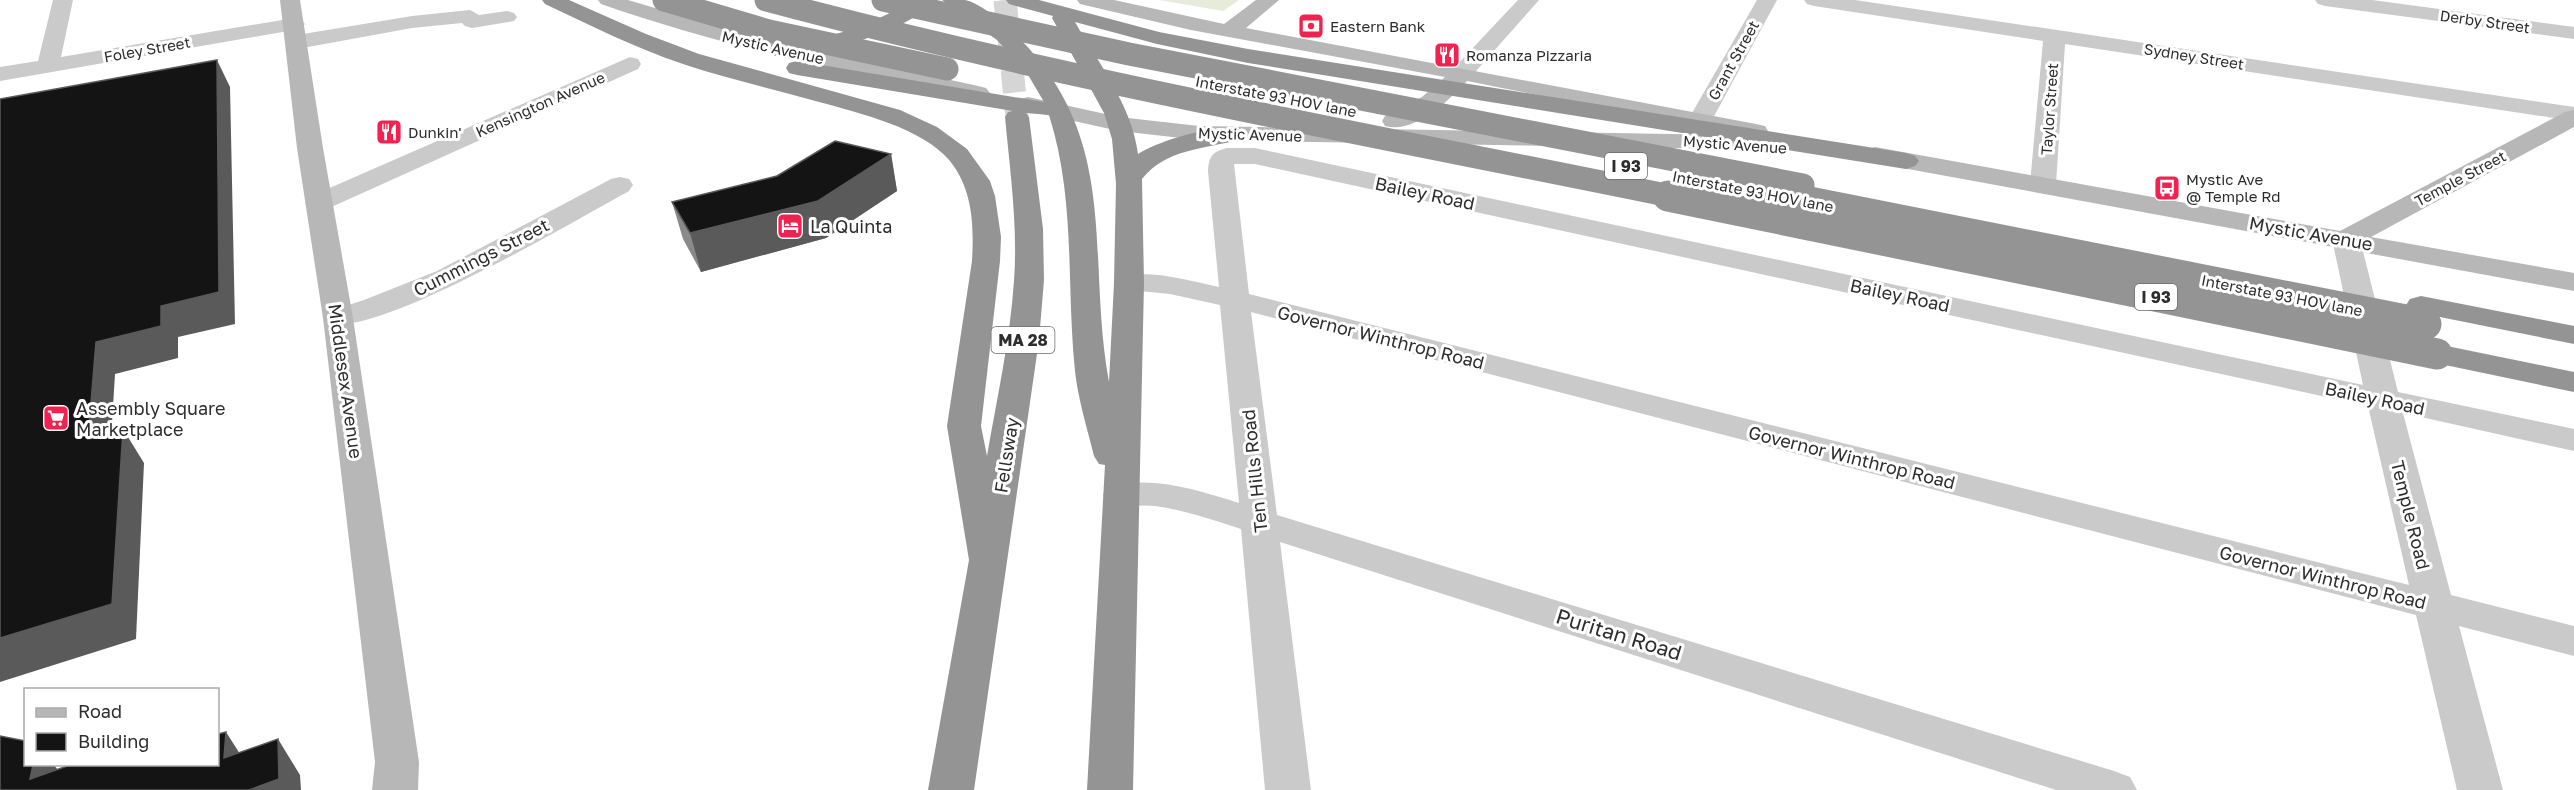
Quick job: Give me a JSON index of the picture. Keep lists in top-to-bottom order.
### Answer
{
  "streets": {
    "highway": [
      "Interstate 93 HOV lane",
      "I 93",
      "MA 28",
      "Fellsway"
    ],
    "main road": ["Mystic Avenue", "Temple Street", "Middlesex Avenue"],
    "street": [
      "Derby Street",
      "Foley Street",
      "Sydney Street",
      "Grant Street",
      "Kensington Avenue",
      "Taylor Street",
      "Bailey Road",
      "Cummings Street",
      "Governor Winthrop Road",
      "Ten Hills Road",
      "Temple Road",
      "Puritan Road"
    ]
  },
  "crossings": [
    ["Mystic Avenue", "Grant Street"],
    ["Mystic Avenue", "Taylor Street"],
    ["Mystic Avenue", "Temple Street"],
    ["Mystic Avenue", "Bailey Road"],
    ["Mystic Avenue", "Ten Hills Road"],
    ["Mystic Avenue", "Temple Road"],
    ["Foley Street", "Middlesex Avenue"],
    ["Sydney Street", "Taylor Street"],
    ["Sydney Street", "Temple Street"],
    ["Interstate 93 HOV lane", "I 93"],
    ["Kensington Avenue", "Middlesex Avenue"],
    ["Temple Street", "Temple Road"],
    ["Bailey Road", "Ten Hills Road"],
    ["Bailey Road", "Temple Road"],
    ["Cummings Street", "Middlesex Avenue"],
    ["Governor Winthrop Road", "Ten Hills Road"],
    ["Governor Winthrop Road", "Temple Road"],
    ["Ten Hills Road", "Puritan Road"]
  ],
  "places": {
    "bank": ["Eastern Bank"],
    "restaurant": ["Romanza Pizzaria", "Dunkin'"],
    "bus stop": ["Mystic Ave @ Temple Rd"],
    "hotel": ["La Quinta"],
    "supermarket": ["Assembly Square Marketplace"]
  },
  "legend": ["Road", "Building"]
}
